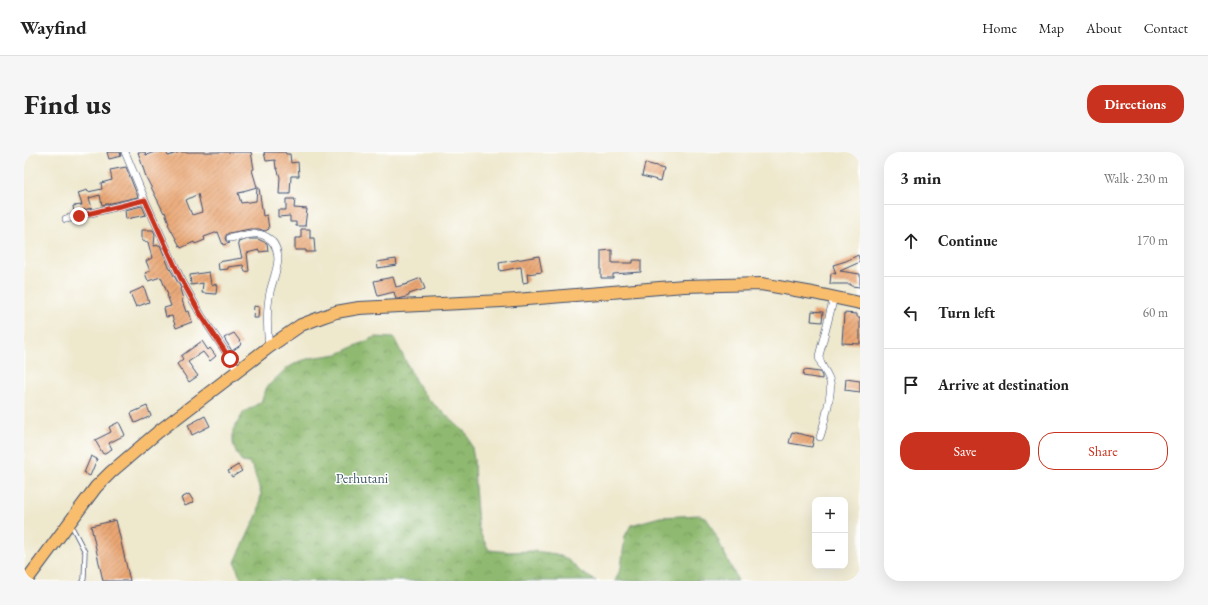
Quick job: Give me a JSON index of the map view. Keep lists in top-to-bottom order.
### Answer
{
  "parks": ["Perhutani"],
  "page": {
    "header": "Wayfind",
    "nav": [
      "Home",
      "Map",
      "About",
      "Contact"
    ],
    "buttons": [
      "Directions",
      ["Save", "Share"]
    ],
    "title": "Find us",
    "heading": ["3 min", "Walk · 230 m"],
    "list": [
      ["Continue", "170 m"],
      ["Turn left", "60 m"],
      "Arrive at destination"
    ],
    "map_buttons": ["+", "−"]
  }
}
